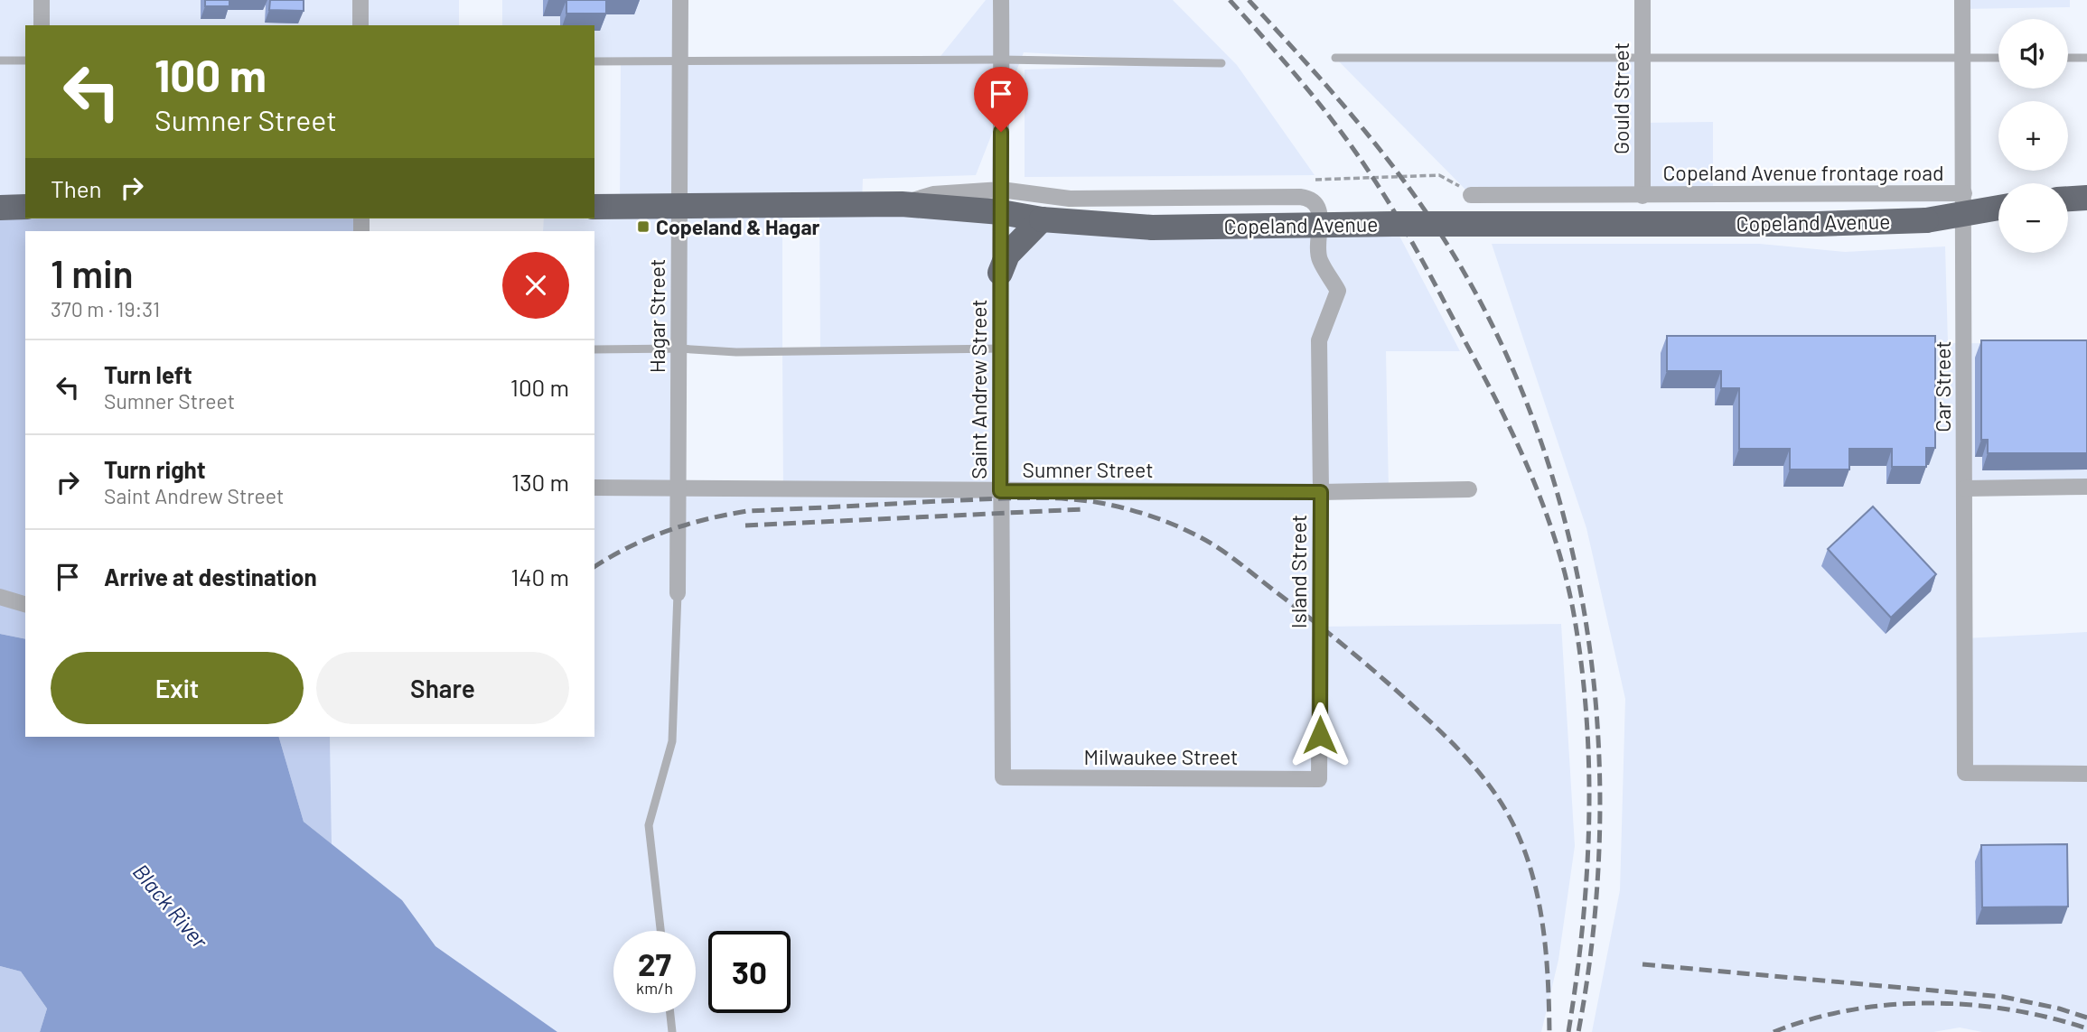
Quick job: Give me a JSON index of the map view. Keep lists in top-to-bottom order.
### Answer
{
  "streets": {
    "highway": ["Copeland Avenue"],
    "street": [
      "Gould Street",
      "Copeland Avenue frontage road",
      "Hagar Street",
      "Car Street",
      "Saint Andrew Street",
      "Sumner Street",
      "Island Street",
      "Milwaukee Street"
    ]
  },
  "crossings": [
    ["Gould Street", "Copeland Avenue frontage road"],
    ["Copeland Avenue frontage road", "Copeland Avenue"],
    ["Copeland Avenue frontage road", "Car Street"],
    ["Copeland Avenue", "Hagar Street"],
    ["Copeland Avenue", "Car Street"],
    ["Copeland Avenue", "Saint Andrew Street"],
    ["Copeland Avenue", "Island Street"],
    ["Hagar Street", "Sumner Street"],
    ["Saint Andrew Street", "Sumner Street"],
    ["Saint Andrew Street", "Island Street"],
    ["Saint Andrew Street", "Milwaukee Street"],
    ["Sumner Street", "Island Street"],
    ["Island Street", "Milwaukee Street"]
  ],
  "water": ["Black River"],
  "places": {
    "transit": ["Copeland & Hagar"]
  },
  "page": {
    "map_buttons": ["+", "−"],
    "turn": ["100 m", "Sumner Street"],
    "then": "Then",
    "heading": ["1 min", "370 m · 19:31"],
    "list": [
      {
        "name": "Turn left",
        "note": "Sumner Street",
        "value": "100 m"
      },
      {
        "name": "Turn right",
        "note": "Saint Andrew Street",
        "value": "130 m"
      },
      {
        "name": "Arrive at destination",
        "value": "140 m"
      }
    ],
    "buttons": ["Exit", "Share"],
    "speed": "27 km/h",
    "limit": "30"
  }
}
